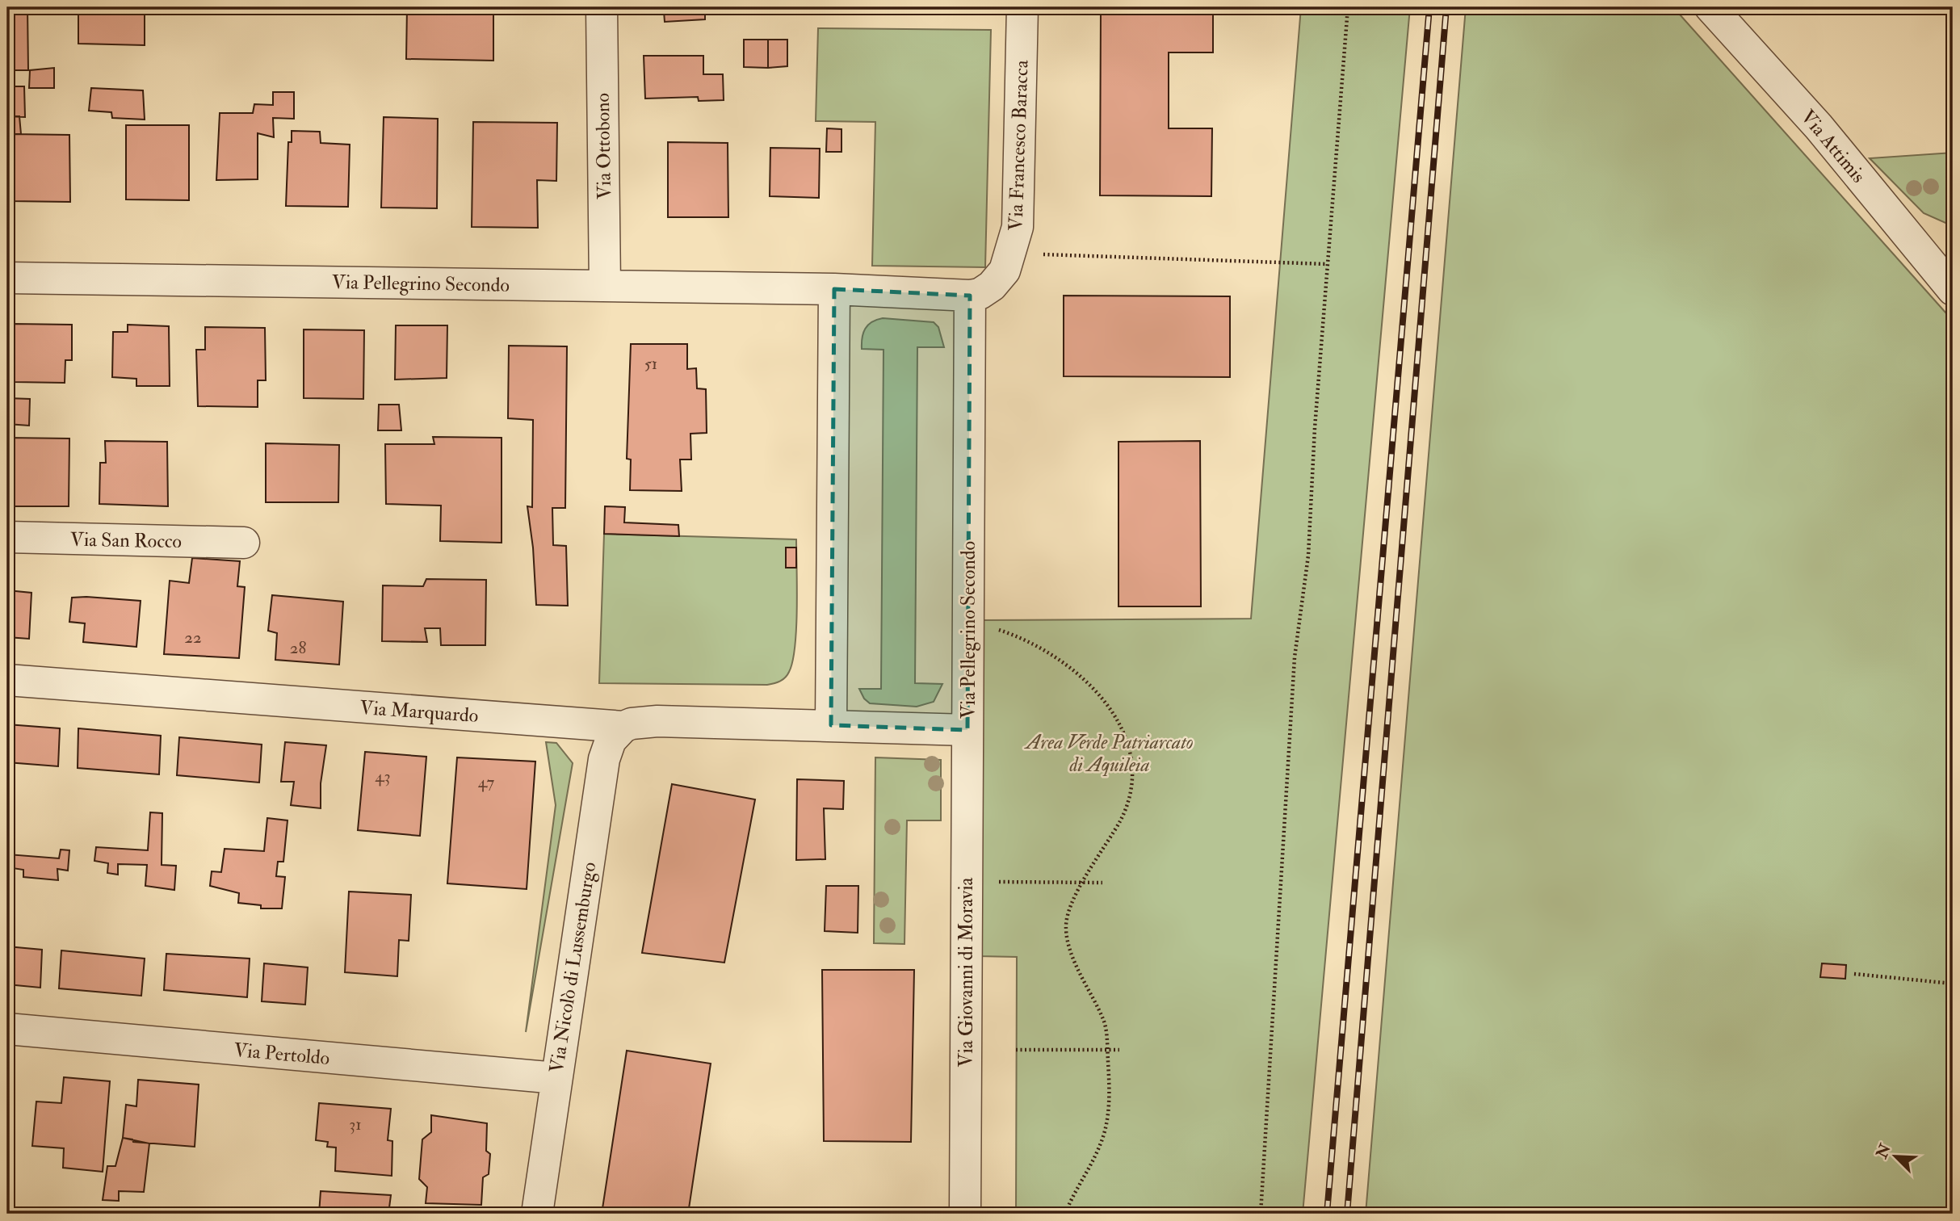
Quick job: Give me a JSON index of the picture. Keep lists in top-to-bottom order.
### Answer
{
  "streets": {
    "street": [
      "Via Francesco Baracca",
      "Via Ottobono",
      "Via Attimis",
      "Via Pellegrino Secondo",
      "Via San Rocco",
      "Via Marquardo",
      "Via Nicolò di Lussemburgo",
      "Via Giovanni di Moravia",
      "Via Pertoldo"
    ]
  },
  "crossings": [
    ["Via Francesco Baracca", "Via Pellegrino Secondo"],
    ["Via Ottobono", "Via Pellegrino Secondo"],
    ["Via Pellegrino Secondo", "Via Marquardo"],
    ["Via Pellegrino Secondo", "Via Giovanni di Moravia"],
    ["Via Marquardo", "Via Nicolò di Lussemburgo"],
    ["Via Nicolò di Lussemburgo", "Via Pertoldo"]
  ],
  "parks": ["Area Verde Patriarcato di Aquileia"],
  "house_numbers": [
    "51",
    "22",
    "28",
    "43",
    "47",
    "31"
  ],
  "north": "top left"
}
